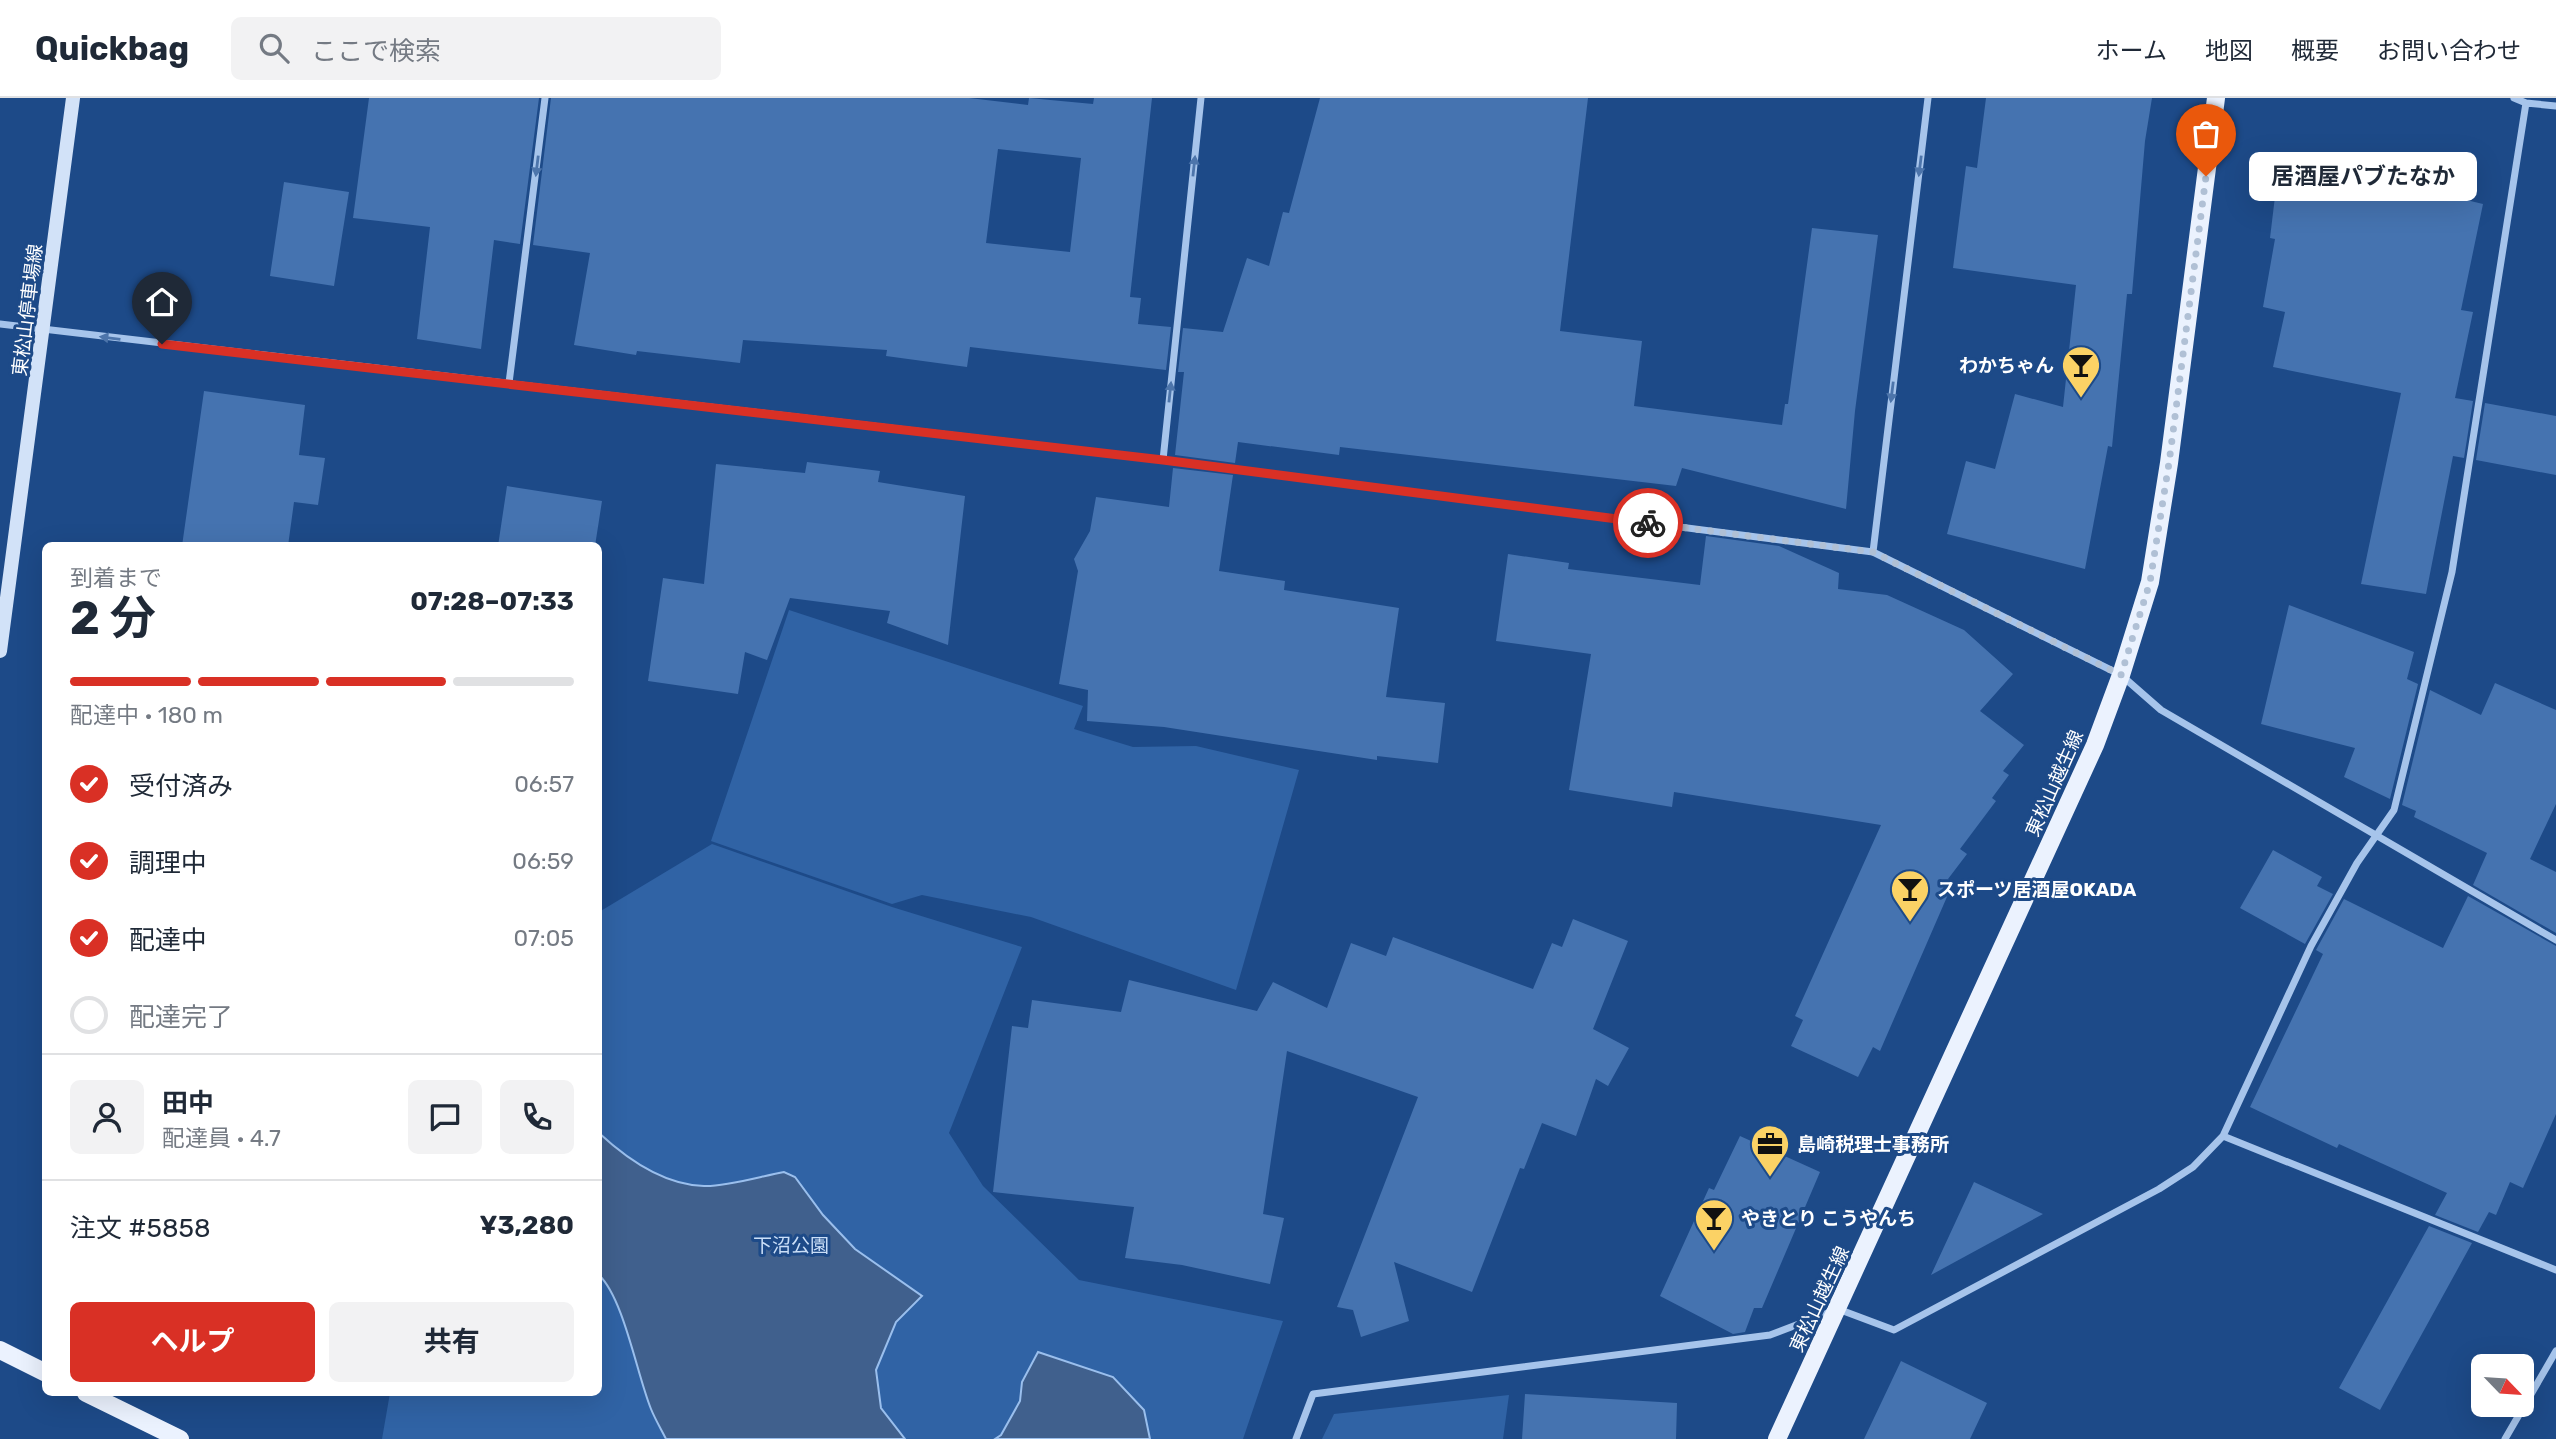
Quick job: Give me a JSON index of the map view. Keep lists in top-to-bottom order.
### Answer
{
  "streets": {
    "main road": ["東松山停車場線", "東松山越生線"]
  },
  "parks": ["下沼公園"],
  "places": {
    "other": ["居酒屋パブたなか"],
    "bar": ["わかちゃん", "スポーツ居酒屋OKADA", "やきとり こうやんち"],
    "office": ["島崎税理士事務所"]
  },
  "north": "bottom right",
  "page": {
    "header": "Quickbag",
    "search": "ここで検索",
    "nav": [
      "ホーム",
      "地図",
      "概要",
      "お問い合わせ"
    ],
    "bubble": "居酒屋パブたなか",
    "heading": ["2 分", "到着まで", "07:28–07:33"],
    "panel": [
      "田中",
      "配達員 · 4.7",
      "注文 #5858",
      "¥3,280"
    ],
    "bar": "配達中 · 180 m",
    "list": [
      ["受付済み", "06:57"],
      ["調理中", "06:59"],
      ["配達中", "07:05"],
      "配達完了"
    ],
    "buttons": ["ヘルプ", "共有"]
  }
}
